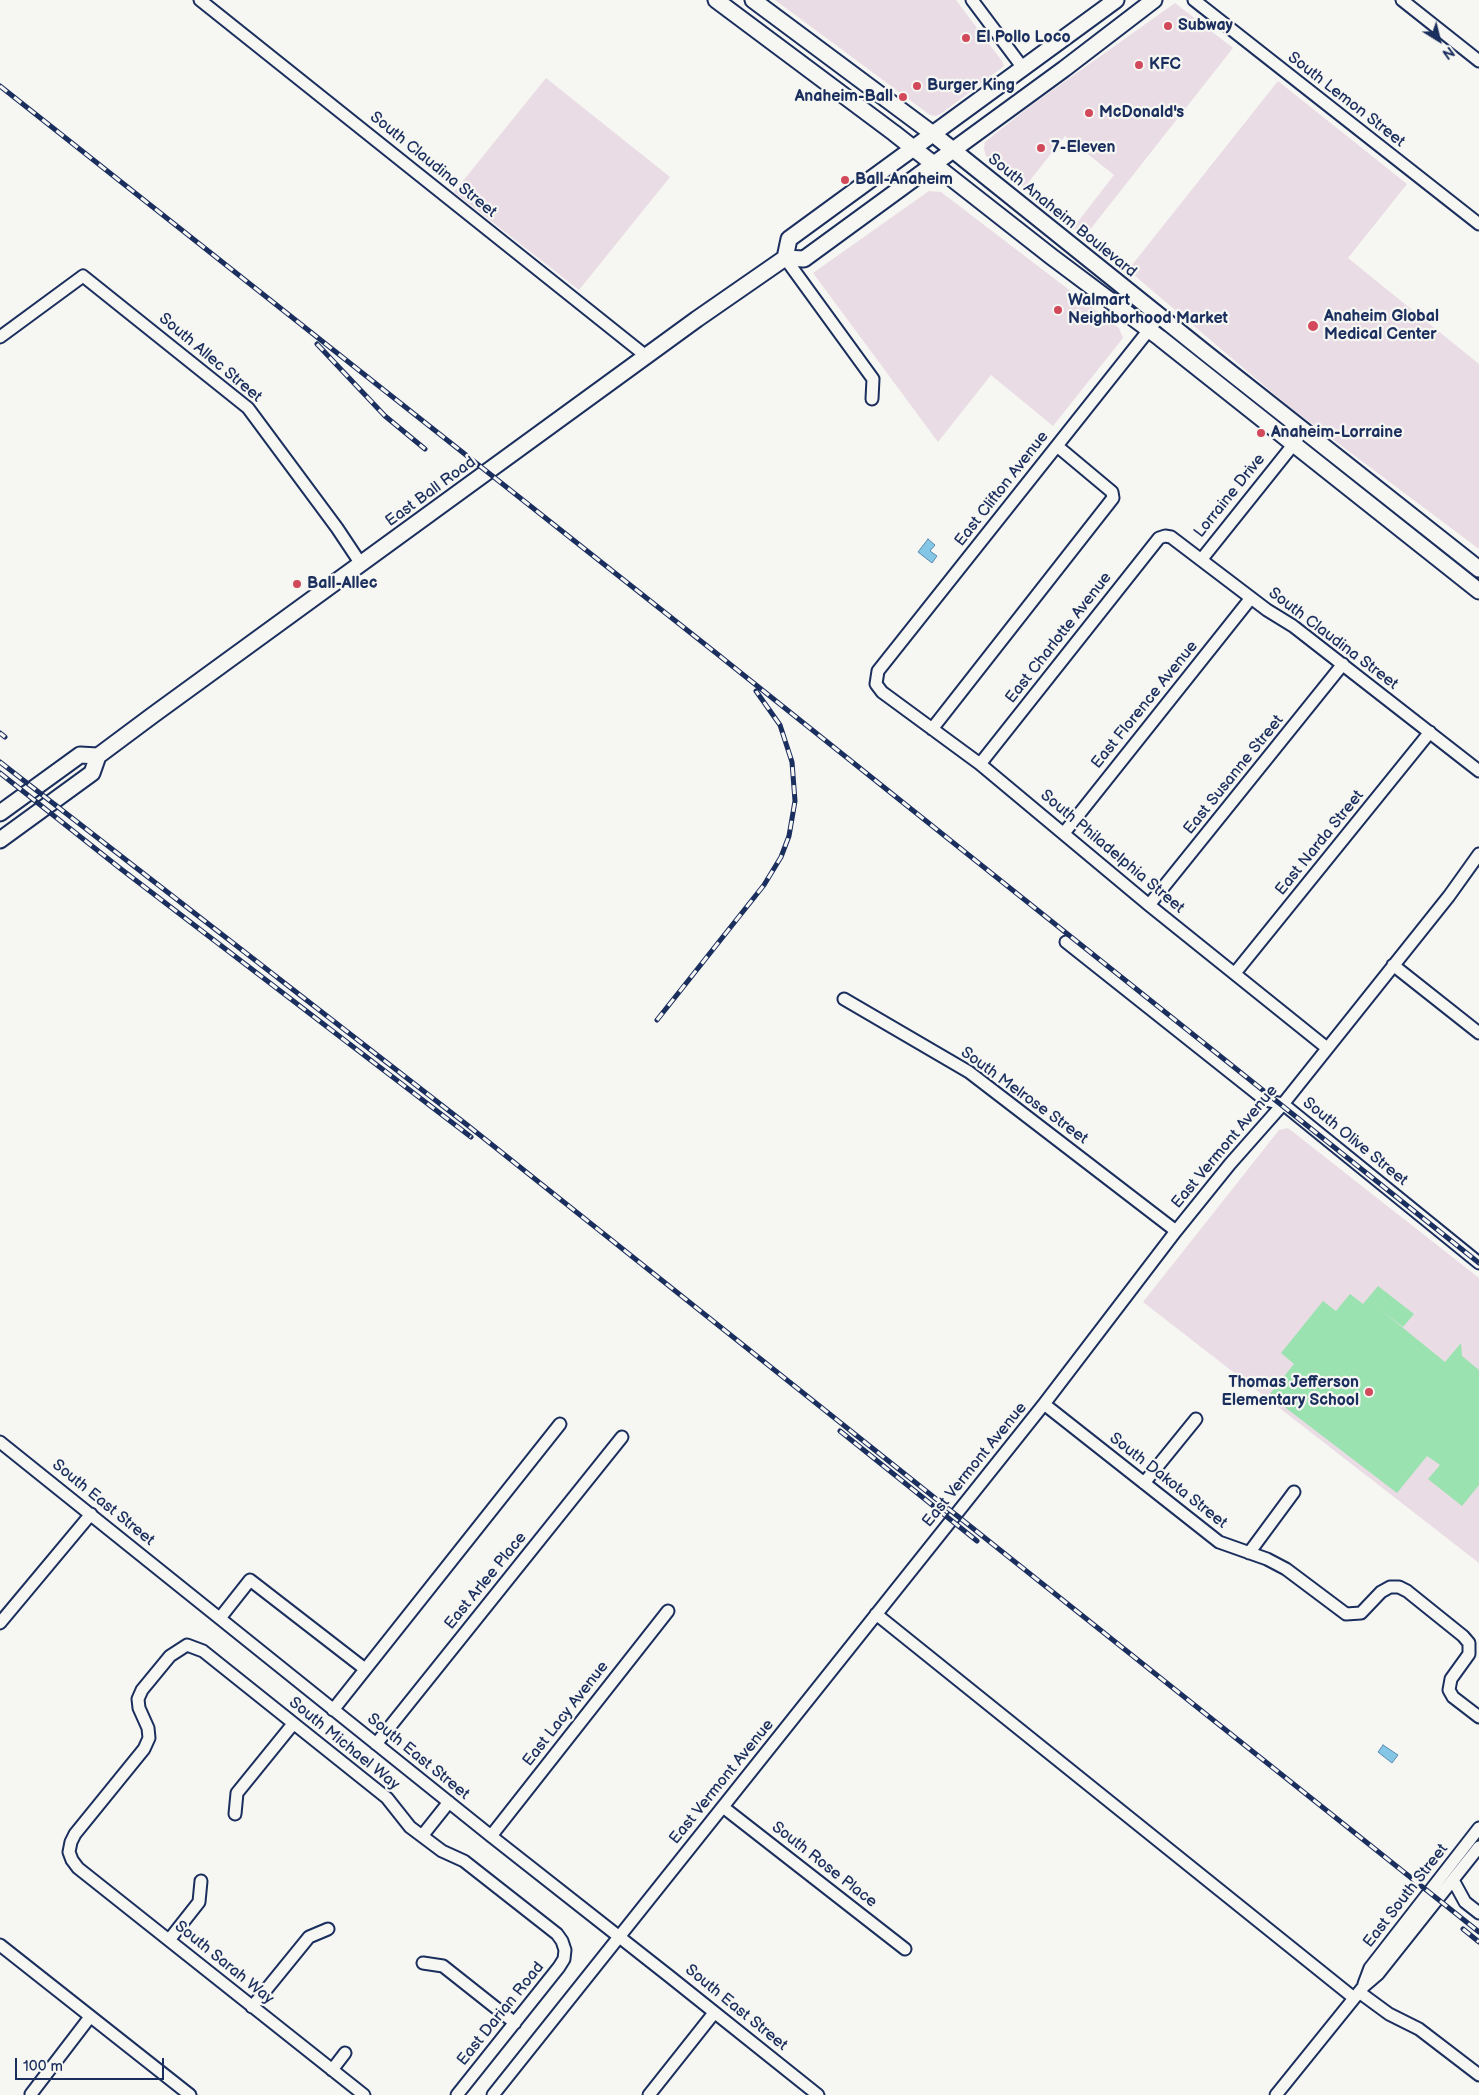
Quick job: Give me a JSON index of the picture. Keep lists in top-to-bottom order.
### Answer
{
  "streets": {
    "main road": ["South Anaheim Boulevard", "East Ball Road"],
    "street": [
      "South Lemon Street",
      "South Claudina Street",
      "South Allec Street",
      "East Clifton Avenue",
      "Lorraine Drive",
      "East Charlotte Avenue",
      "East Florence Avenue",
      "East Susanne Street",
      "East Narda Street",
      "South Philadelphia Street",
      "South Melrose Street",
      "South Olive Street",
      "East Vermont Avenue",
      "South Dakota Street",
      "South East Street",
      "East Arlee Place",
      "East Lacy Avenue",
      "South Michael Way",
      "South Rose Place",
      "East South Street",
      "South Sarah Way",
      "East Darian Road"
    ]
  },
  "crossings": [
    ["South Claudina Street", "East Ball Road"],
    ["South Claudina Street", "Lorraine Drive"],
    ["South Claudina Street", "East Charlotte Avenue"],
    ["South Claudina Street", "East Florence Avenue"],
    ["South Claudina Street", "East Susanne Street"],
    ["South Claudina Street", "East Narda Street"],
    ["South Anaheim Boulevard", "East Clifton Avenue"],
    ["South Anaheim Boulevard", "East Ball Road"],
    ["South Anaheim Boulevard", "Lorraine Drive"],
    ["South Allec Street", "East Ball Road"],
    ["East Clifton Avenue", "South Philadelphia Street"],
    ["East Charlotte Avenue", "South Philadelphia Street"],
    ["East Florence Avenue", "South Philadelphia Street"],
    ["East Susanne Street", "South Philadelphia Street"],
    ["East Narda Street", "South Philadelphia Street"],
    ["South Philadelphia Street", "East Vermont Avenue"],
    ["South Melrose Street", "East Vermont Avenue"],
    ["South Olive Street", "East Vermont Avenue"],
    ["East Vermont Avenue", "South Dakota Street"],
    ["East Vermont Avenue", "South East Street"],
    ["East Vermont Avenue", "South Rose Place"],
    ["South East Street", "East Arlee Place"],
    ["South East Street", "East Lacy Avenue"],
    ["South Michael Way", "South Sarah Way"],
    ["South Michael Way", "East Darian Road"]
  ],
  "places": [
    "Subway",
    "El Pollo Loco",
    "KFC",
    "Burger King",
    "Anaheim-Ball",
    "McDonald's",
    "7-Eleven",
    "Ball-Anaheim",
    "Walmart Neighborhood Market",
    "Anaheim Global Medical Center",
    "Anaheim-Lorraine",
    "Ball-Allec",
    "Thomas Jefferson Elementary School"
  ],
  "scale_bar": "100 m",
  "north": "bottom right"
}
